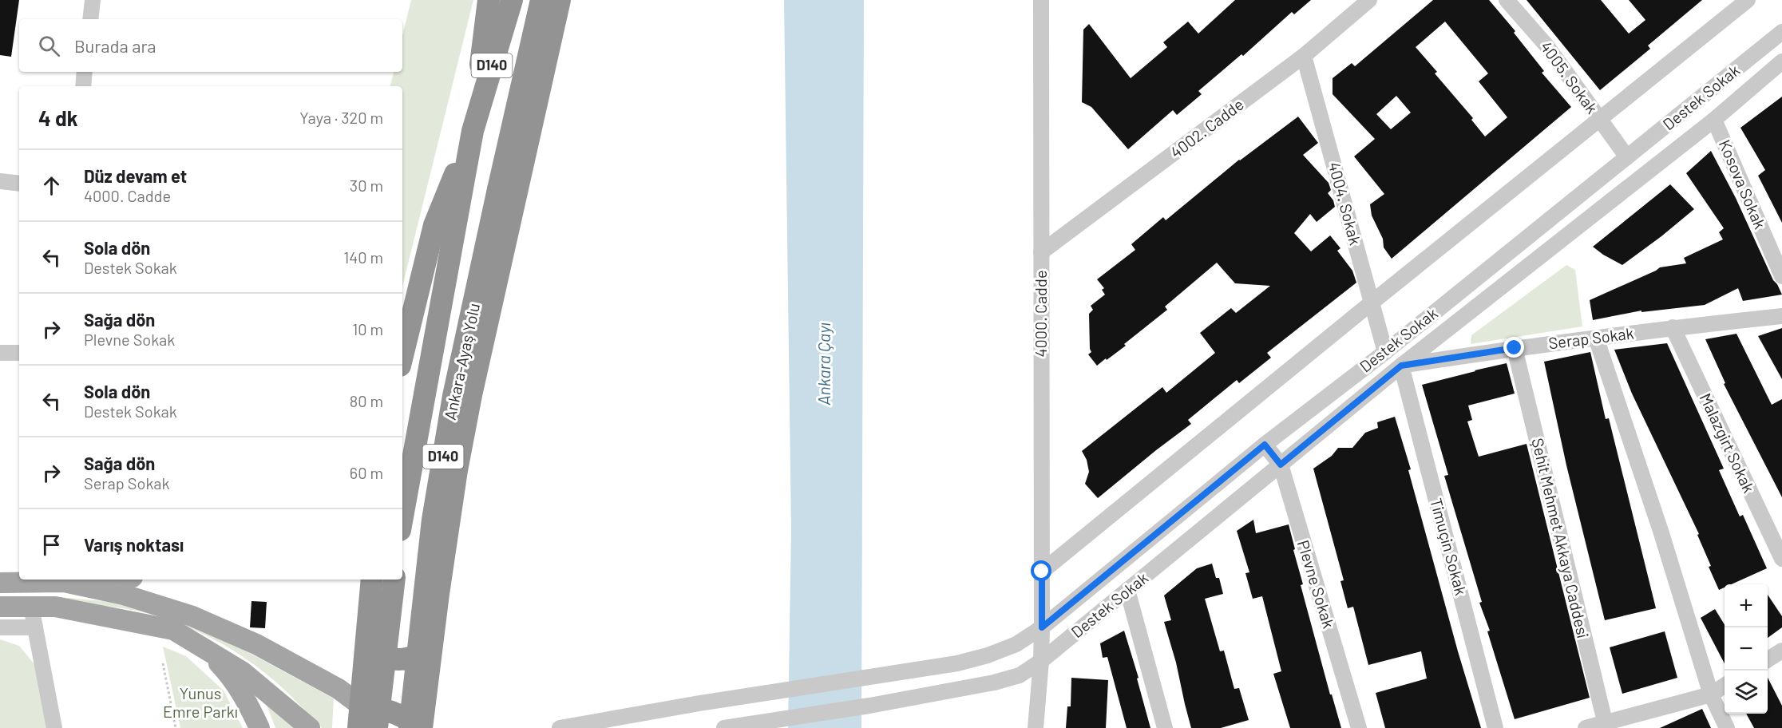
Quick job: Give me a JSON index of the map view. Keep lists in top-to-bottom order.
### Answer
{
  "streets": {
    "highway": ["D140", "Ankara-Ayaş Yolu"],
    "street": [
      "4005. Sokak",
      "Destek Sokak",
      "4002. Cadde",
      "Kosova Sokak",
      "4004. Sokak",
      "4000. Cadde",
      "Serap Sokak",
      "Malazgirt Sokak",
      "Şehit Mehmet Akkaya Caddesi",
      "Timuçin Sokak",
      "Plevne Sokak"
    ]
  },
  "crossings": [
    ["4005. Sokak", "Destek Sokak"],
    ["Destek Sokak", "Kosova Sokak"],
    ["Destek Sokak", "4004. Sokak"],
    ["Destek Sokak", "4000. Cadde"],
    ["Destek Sokak", "Serap Sokak"],
    ["Destek Sokak", "Timuçin Sokak"],
    ["Destek Sokak", "Plevne Sokak"],
    ["4002. Cadde", "4004. Sokak"],
    ["4002. Cadde", "4000. Cadde"],
    ["Serap Sokak", "Malazgirt Sokak"],
    ["Serap Sokak", "Şehit Mehmet Akkaya Caddesi"],
    ["Serap Sokak", "Timuçin Sokak"]
  ],
  "water": ["Ankara Çayı"],
  "parks": ["Yunus Emre Parkı"],
  "page": {
    "search": "Burada ara",
    "heading": ["4 dk", "Yaya · 320 m"],
    "list": [
      ["Düz devam et", "4000. Cadde", "30 m"],
      ["Sola dön", "Destek Sokak", "140 m"],
      ["Sağa dön", "Plevne Sokak", "10 m"],
      ["Sola dön", "Destek Sokak", "80 m"],
      ["Sağa dön", "Serap Sokak", "60 m"],
      "Varış noktası"
    ],
    "map_buttons": ["+", "−"]
  }
}
